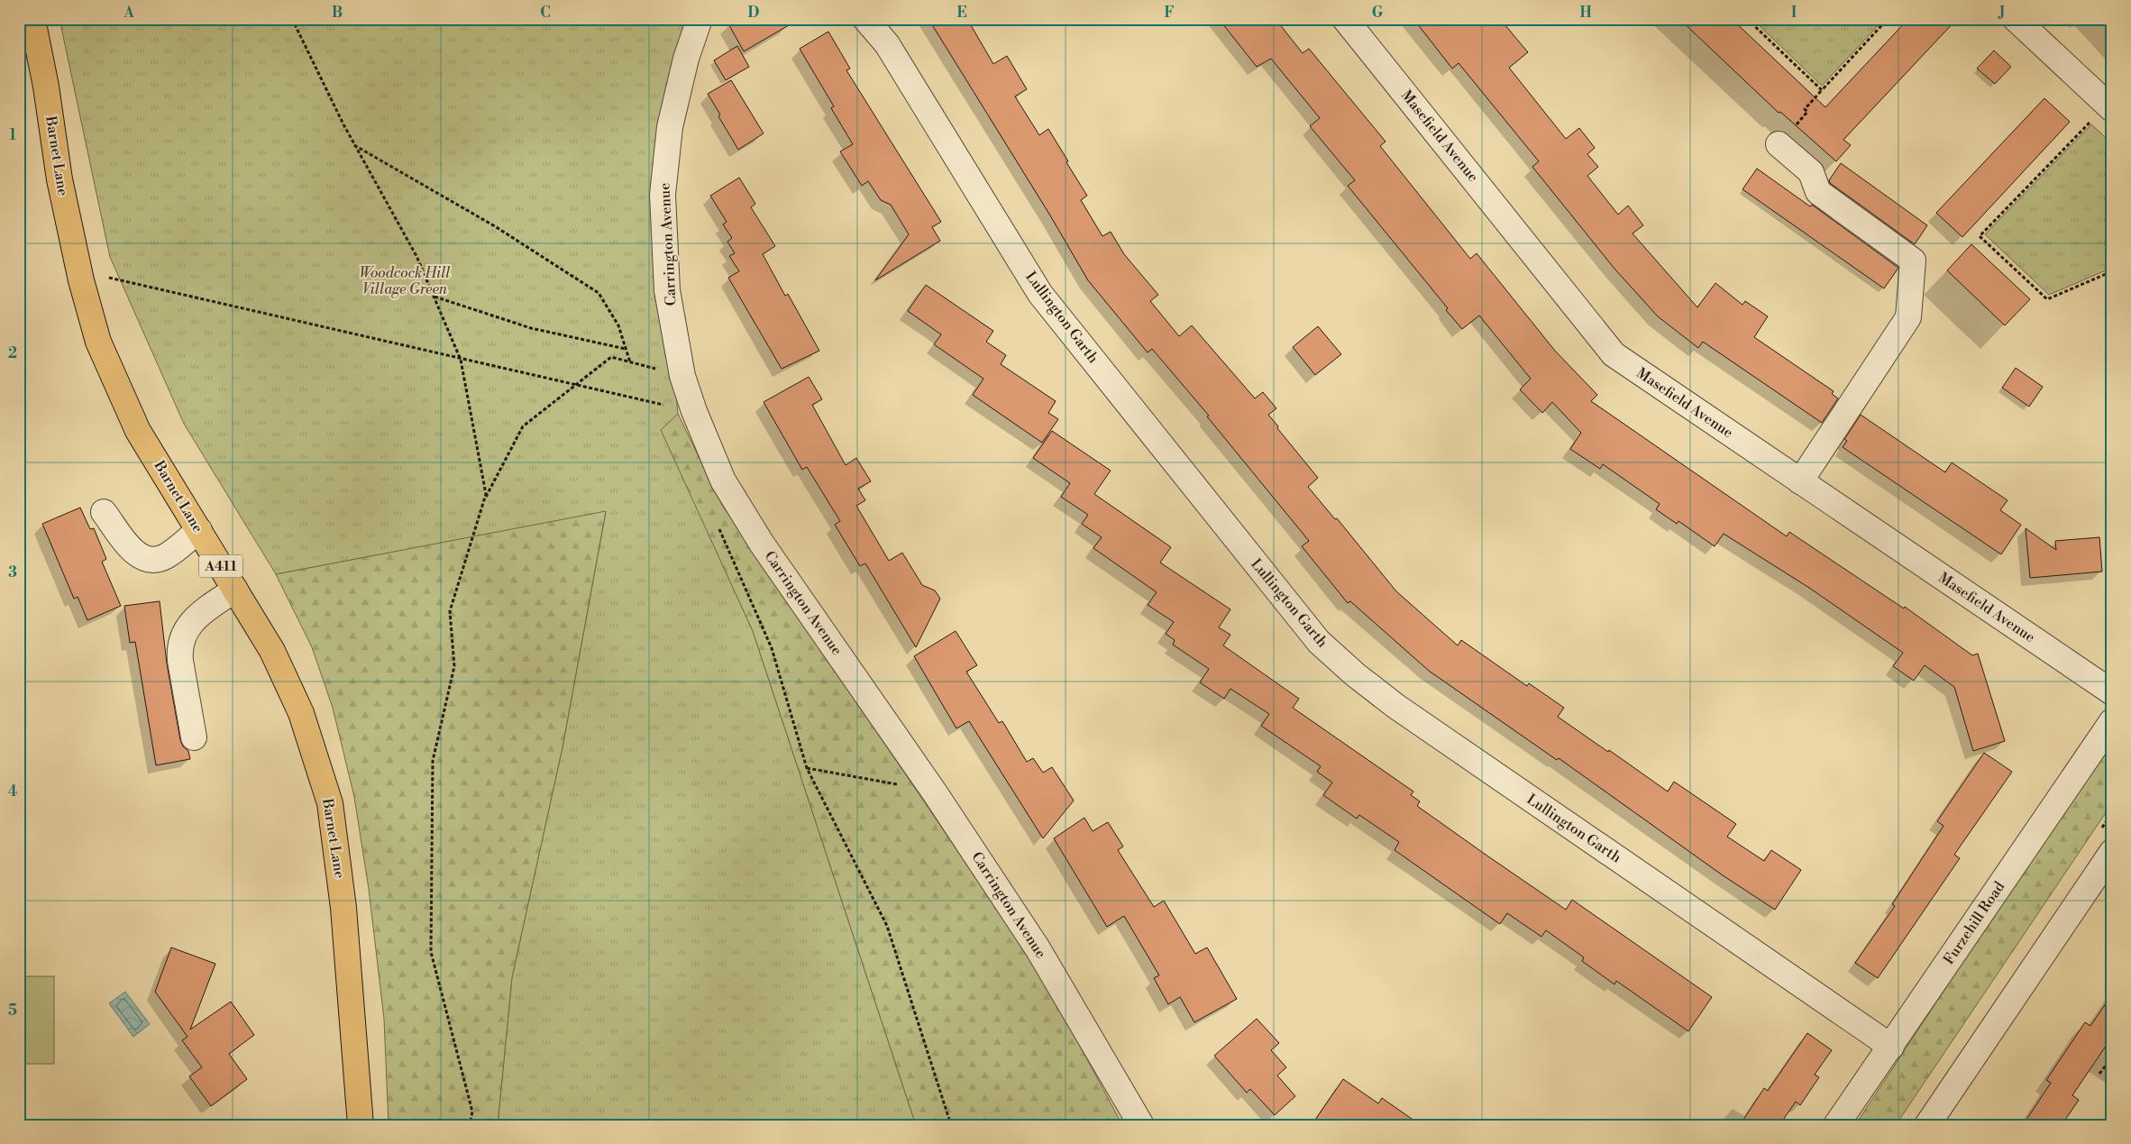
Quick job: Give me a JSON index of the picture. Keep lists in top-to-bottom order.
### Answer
{
  "streets": {
    "main road": ["Barnet Lane", "A411"],
    "street": [
      "Masefield Avenue",
      "Carrington Avenue",
      "Lullington Garth",
      "Furzehill Road"
    ]
  },
  "crossings": [
    ["Lullington Garth", "Furzehill Road"]
  ],
  "parks": ["Woodcock Hill Village Green"],
  "grid": {
    "columns": [
      "A",
      "B",
      "C",
      "D",
      "E",
      "F",
      "G",
      "H",
      "I",
      "J"
    ],
    "rows": [
      "1",
      "2",
      "3",
      "4",
      "5"
    ]
  }
}
